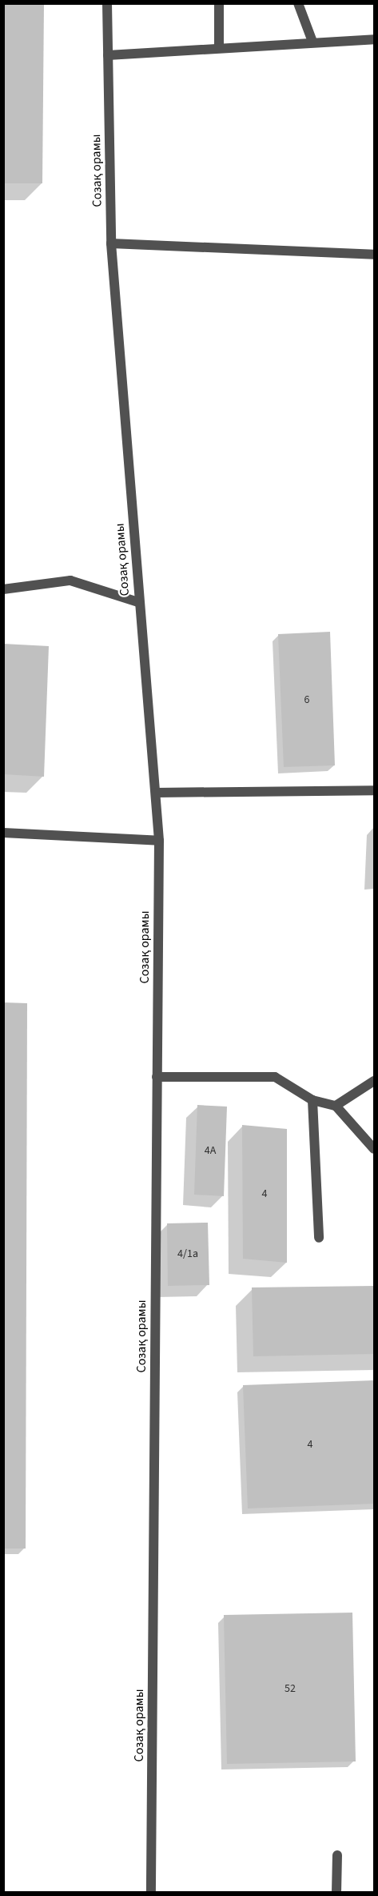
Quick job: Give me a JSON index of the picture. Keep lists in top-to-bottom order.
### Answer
{
  "streets": {
    "lane": ["Созақ орамы"]
  },
  "house_numbers": [
    "6",
    "4А",
    "4",
    "4/1а",
    "4",
    "52"
  ]
}
